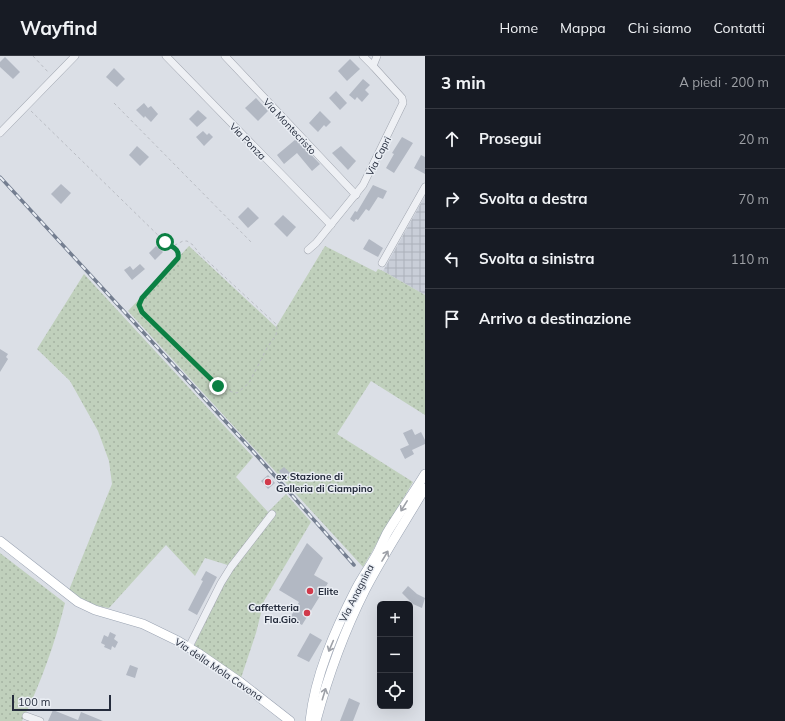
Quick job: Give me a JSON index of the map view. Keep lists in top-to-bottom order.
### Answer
{
  "streets": {
    "main road": ["Via Anagnina", "Via della Mola Cavona"],
    "street": ["Via Montecristo", "Via Ponza", "Via Capri"]
  },
  "crossings": [
    ["Via Montecristo", "Via Capri"],
    ["Via Ponza", "Via Capri"]
  ],
  "places": ["ex Stazione di Galleria di Ciampino", "Elite", "Caffetteria Fla.Gio."],
  "scale_bar": "100 m",
  "page": {
    "header": "Wayfind",
    "nav": [
      "Home",
      "Mappa",
      "Chi siamo",
      "Contatti"
    ],
    "heading": ["3 min", "A piedi · 200 m"],
    "list": [
      ["Prosegui", "20 m"],
      ["Svolta a destra", "70 m"],
      ["Svolta a sinistra", "110 m"],
      "Arrivo a destinazione"
    ],
    "map_buttons": ["+", "−"],
    "scale": "100 m"
  }
}
